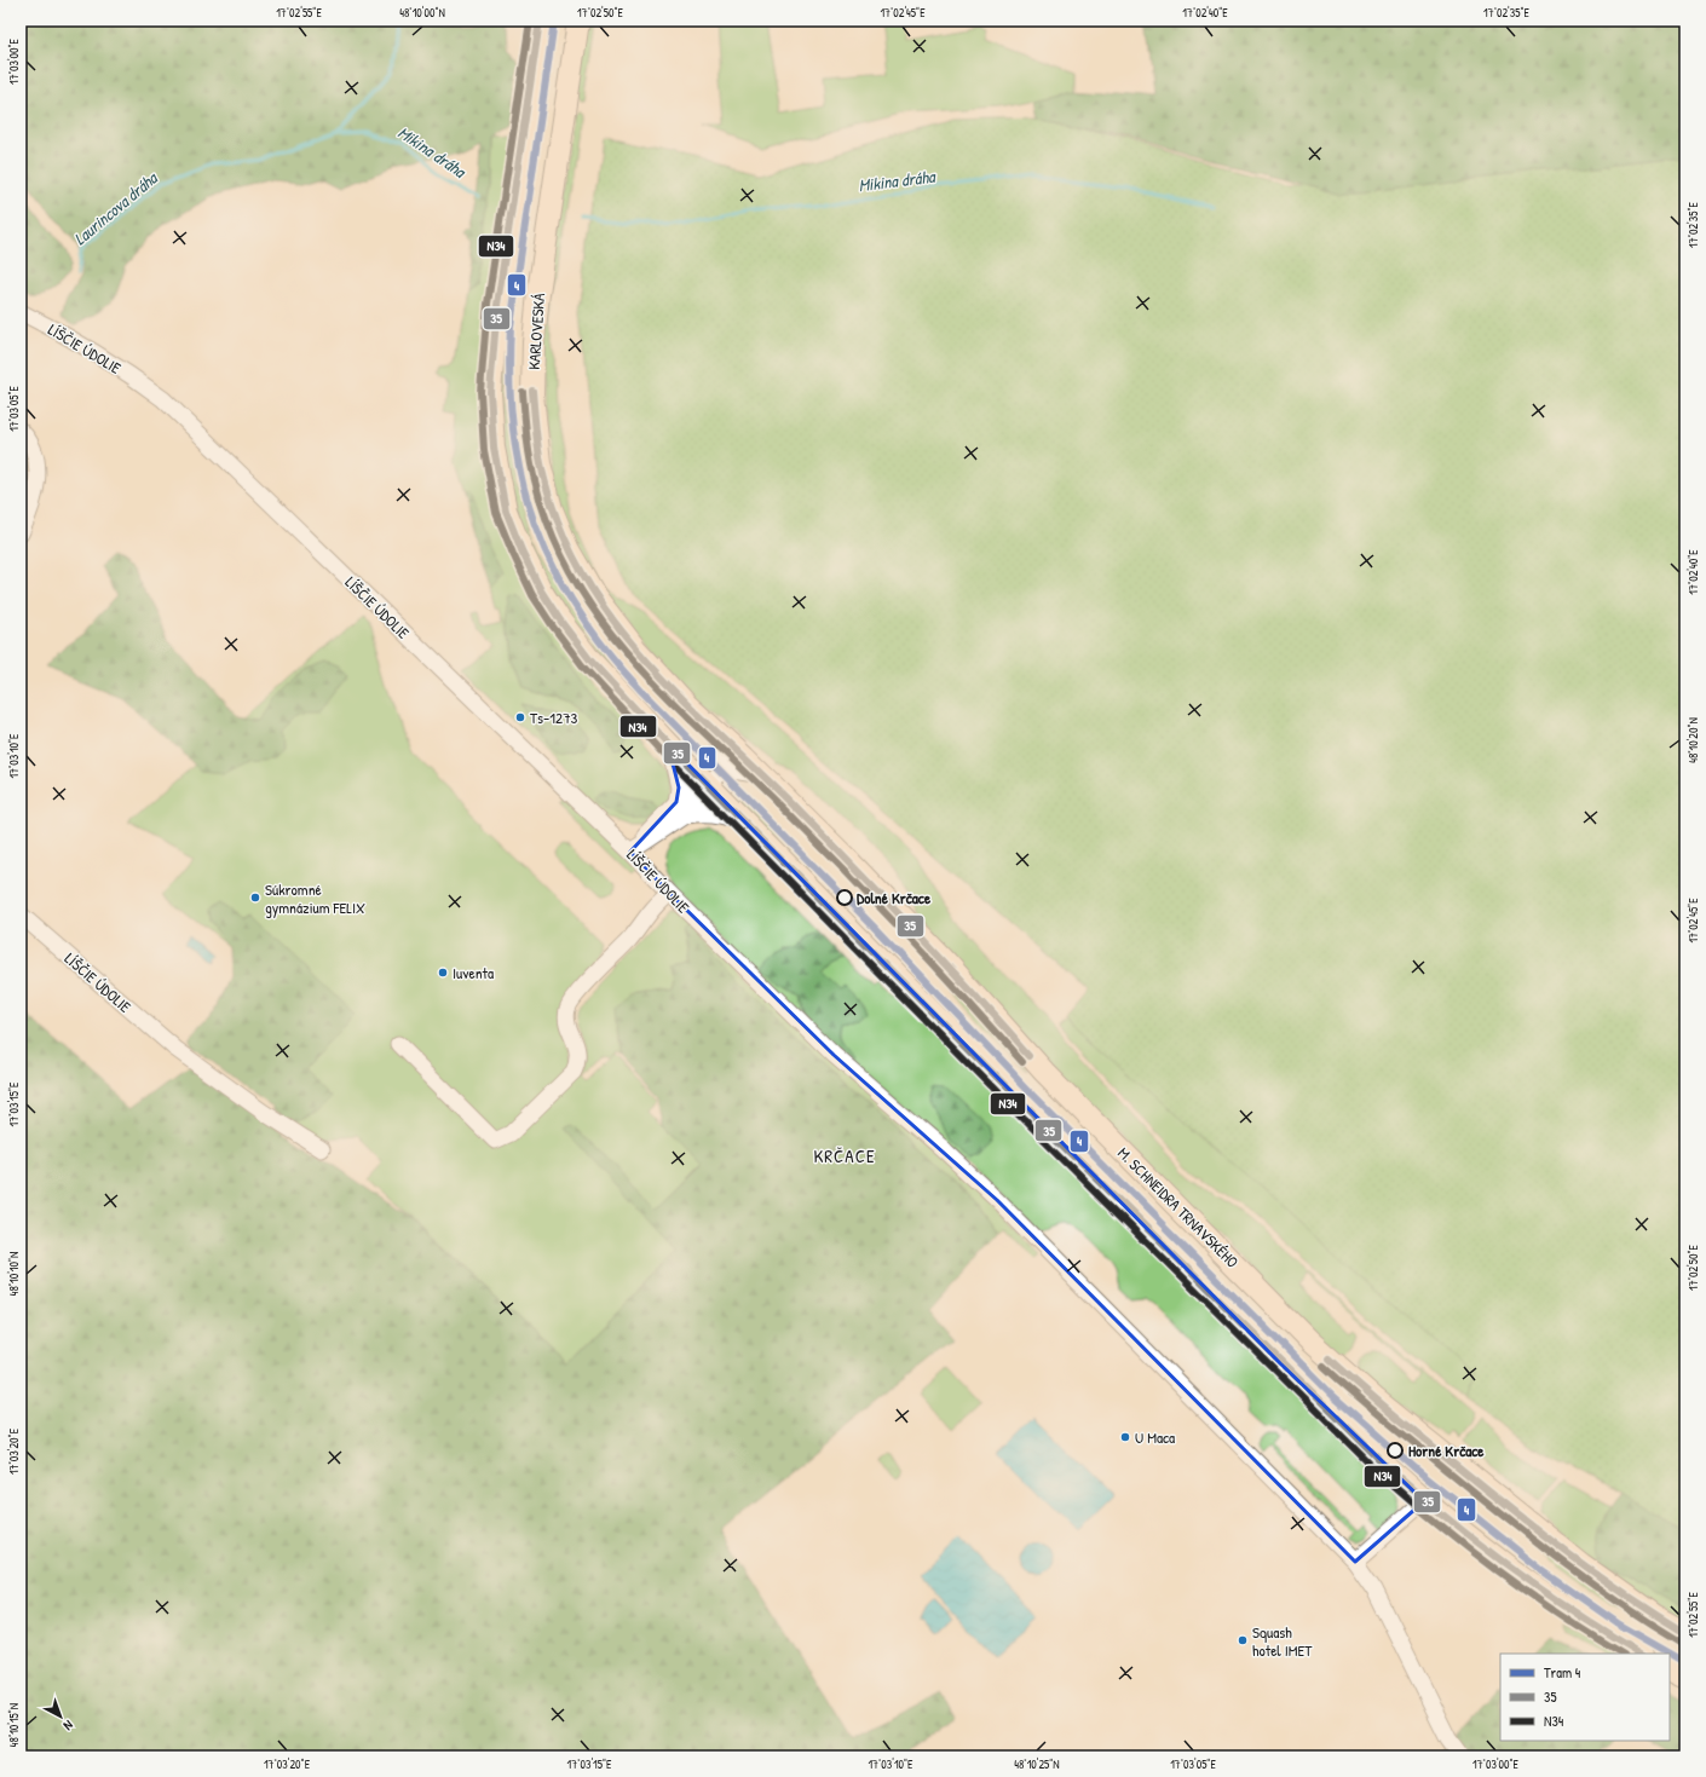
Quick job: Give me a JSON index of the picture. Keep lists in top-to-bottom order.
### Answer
{
  "streets": {
    "main road": ["KARLOVESKÁ", "M. SCHNEIDRA TRNAVSKÉHO"],
    "street": ["LÍŠČIE ÚDOLIE"]
  },
  "crossings": [
    ["KARLOVESKÁ", "M. SCHNEIDRA TRNAVSKÉHO"]
  ],
  "districts": ["KRČACE"],
  "water": ["Mikina dráha", "Laurincova dráha"],
  "places": [
    "Ts-1273",
    "Súkromné gymnázium FELIX",
    "Dolné Krčace",
    "Iuventa",
    "U Maca",
    "Horné Krčace",
    "Squash hotel IMET"
  ],
  "lines": ["tram line 4", "transit line 35", "transit line N34"],
  "legend": ["Tram 4", "35", "N34"],
  "north": "bottom right",
  "coordinates": [
    "17°02'55\"E",
    "48°10'00\"N",
    "17°02'50\"E",
    "17°02'45\"E",
    "17°02'40\"E",
    "17°02'35\"E",
    "17°03'00\"E",
    "17°03'05\"E",
    "48°10'20\"N",
    "17°03'10\"E",
    "17°03'15\"E",
    "48°10'10\"N",
    "17°03'20\"E",
    "48°10'15\"N",
    "48°10'25\"N"
  ]
}
